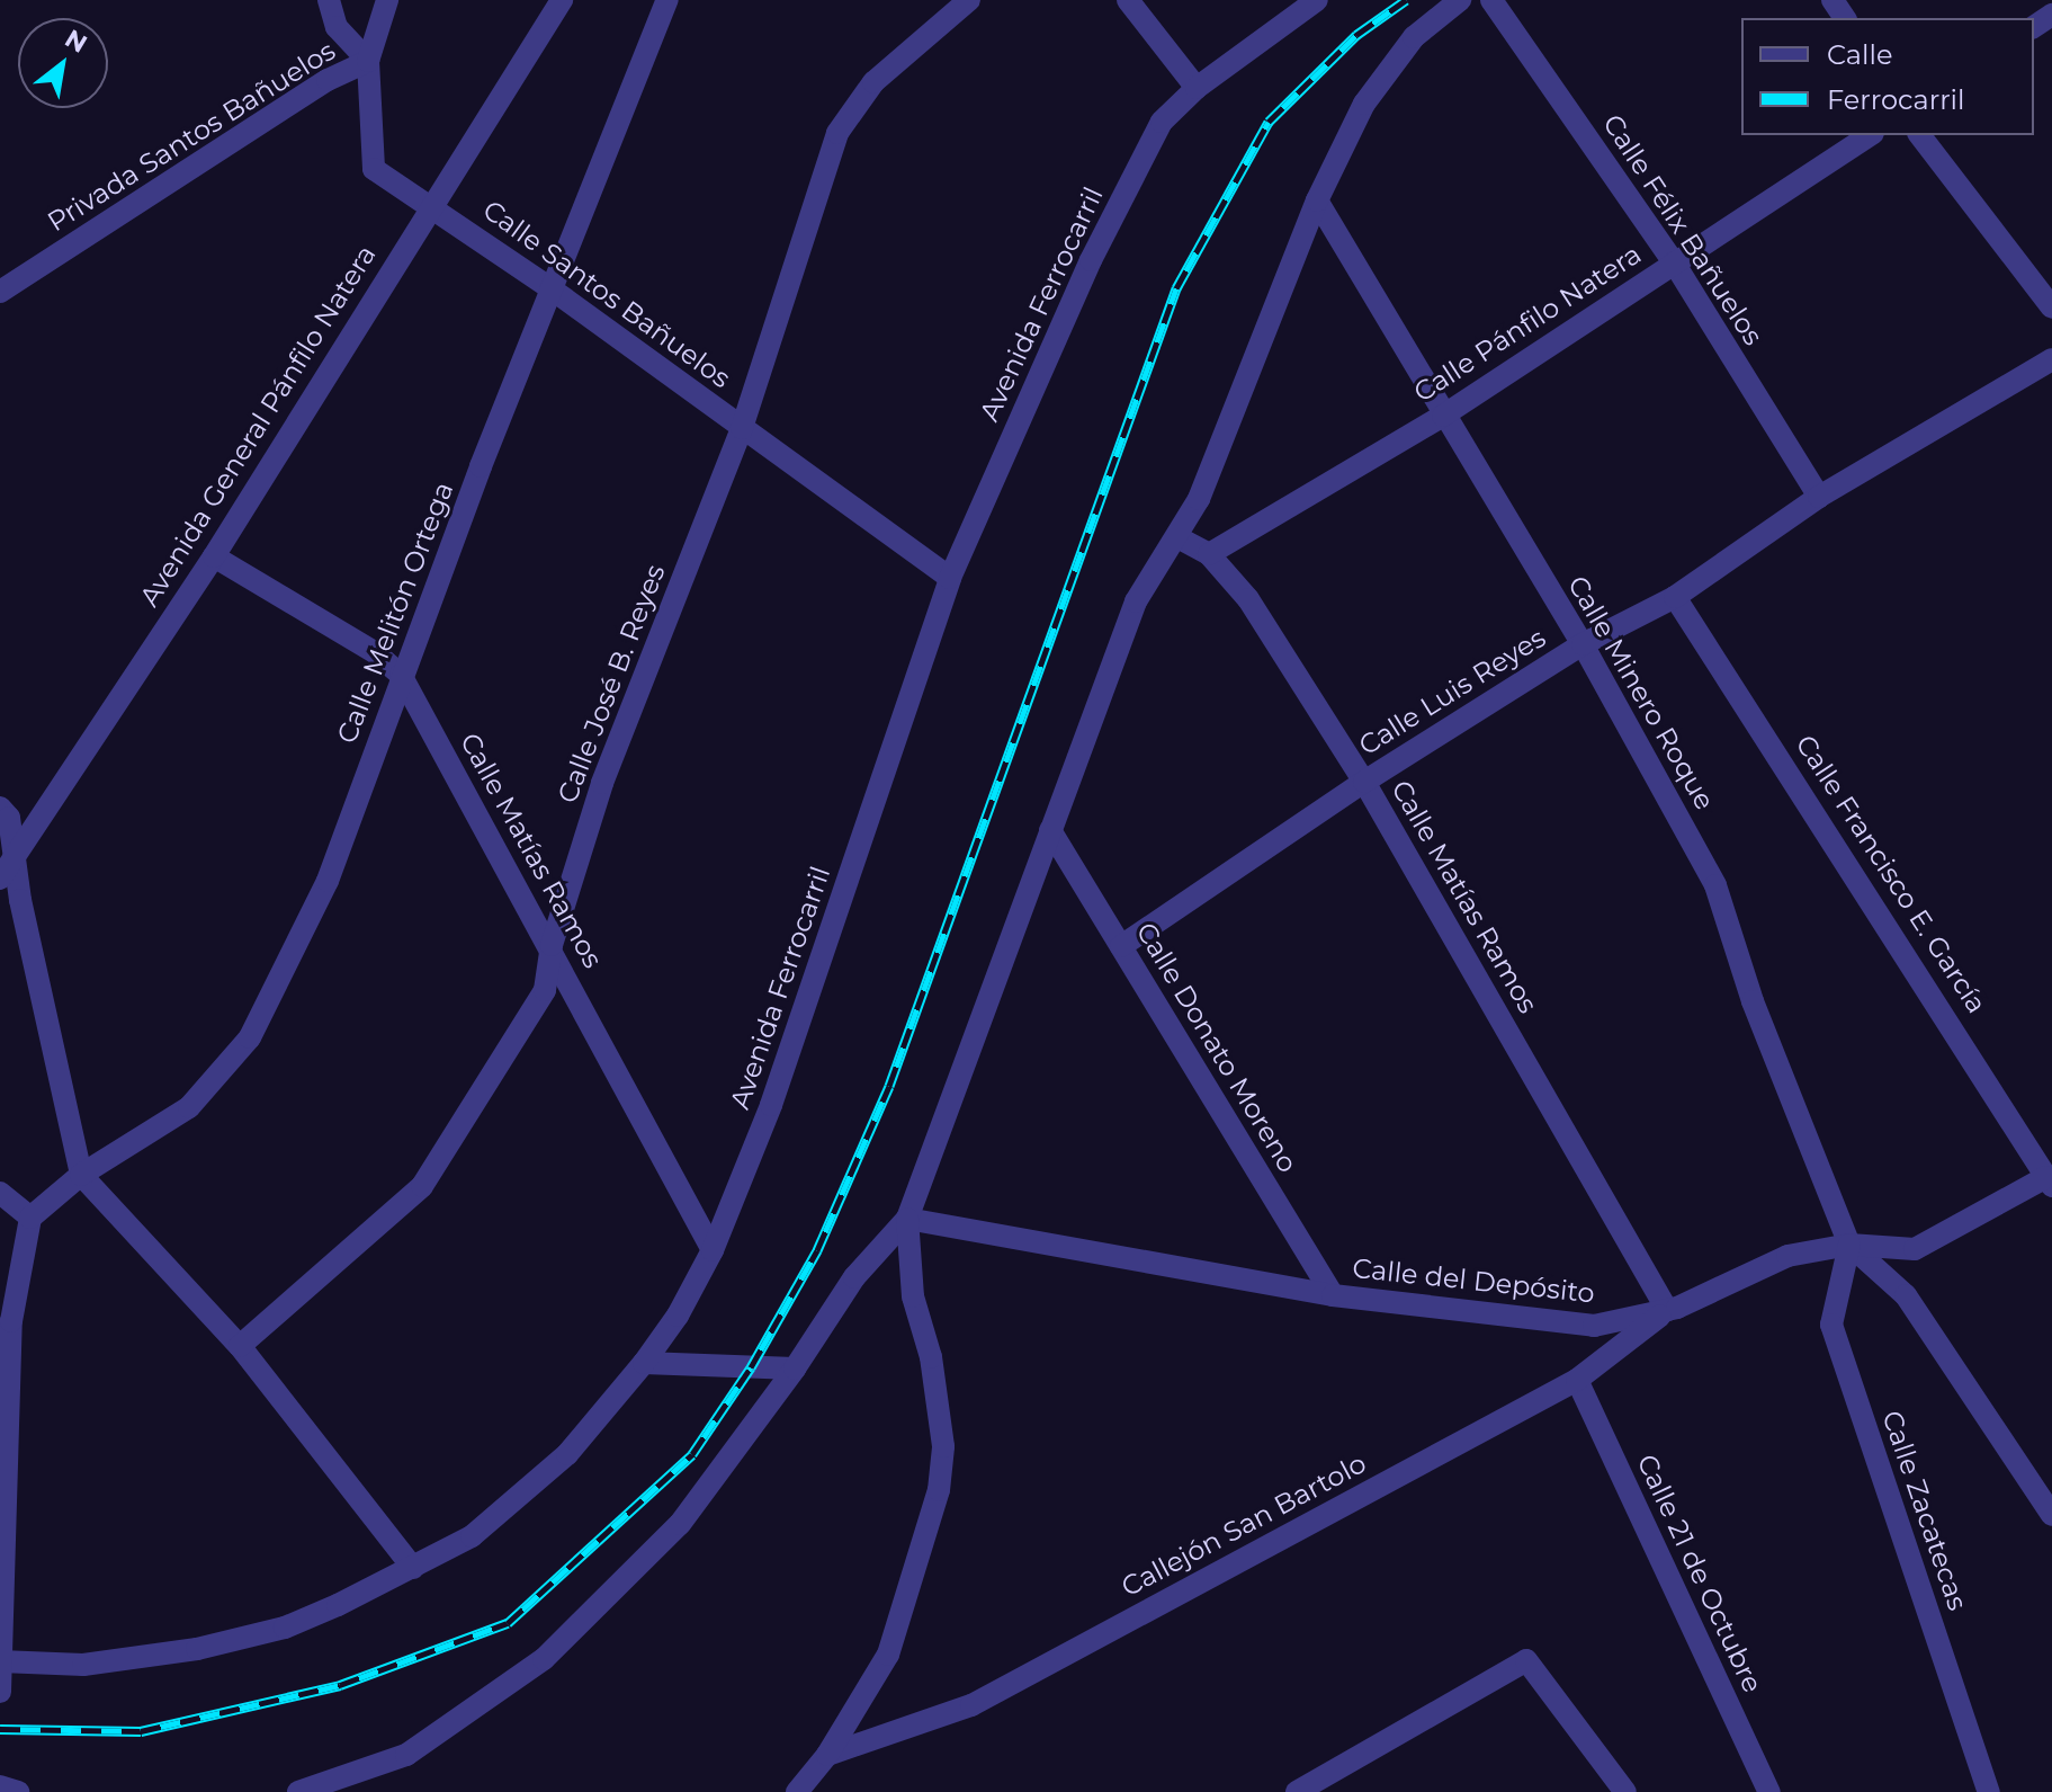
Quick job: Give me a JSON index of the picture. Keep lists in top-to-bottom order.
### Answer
{
  "streets": {
    "street": [
      "Privada Santos Bañuelos",
      "Calle Félix Bañuelos",
      "Calle Santos Bañuelos",
      "Avenida Ferrocarril",
      "Calle Pánfilo Natera",
      "Avenida General Pánfilo Natera",
      "Calle Melitón Ortega",
      "Calle José B. Reyes",
      "Calle Luis Reyes",
      "Calle Minero Roque",
      "Calle Matías Ramos",
      "Calle Francisco E. García",
      "Calle Donato Moreno",
      "Calle del Depósito",
      "Calle Zacatecas",
      "Callejón San Bartolo",
      "Calle 21 de Octubre"
    ]
  },
  "crossings": [
    ["Privada Santos Bañuelos", "Calle Santos Bañuelos"],
    ["Calle Félix Bañuelos", "Calle Pánfilo Natera"],
    ["Calle Félix Bañuelos", "Calle Luis Reyes"],
    ["Calle Santos Bañuelos", "Avenida Ferrocarril"],
    ["Calle Santos Bañuelos", "Avenida General Pánfilo Natera"],
    ["Calle Santos Bañuelos", "Calle Melitón Ortega"],
    ["Calle Santos Bañuelos", "Calle José B. Reyes"],
    ["Avenida Ferrocarril", "Calle Matías Ramos"],
    ["Calle Pánfilo Natera", "Calle Minero Roque"],
    ["Calle Pánfilo Natera", "Calle Matías Ramos"],
    ["Avenida General Pánfilo Natera", "Calle Matías Ramos"],
    ["Calle Melitón Ortega", "Calle Matías Ramos"],
    ["Calle José B. Reyes", "Calle Matías Ramos"],
    ["Calle Luis Reyes", "Calle Minero Roque"],
    ["Calle Luis Reyes", "Calle Matías Ramos"],
    ["Calle Luis Reyes", "Calle Francisco E. García"],
    ["Calle Luis Reyes", "Calle Donato Moreno"],
    ["Calle Minero Roque", "Calle del Depósito"],
    ["Calle Minero Roque", "Calle Zacatecas"],
    ["Calle Matías Ramos", "Calle del Depósito"],
    ["Calle Matías Ramos", "Callejón San Bartolo"],
    ["Calle Francisco E. García", "Calle del Depósito"],
    ["Calle Donato Moreno", "Calle del Depósito"],
    ["Calle del Depósito", "Calle Zacatecas"],
    ["Calle del Depósito", "Callejón San Bartolo"],
    ["Callejón San Bartolo", "Calle 21 de Octubre"]
  ],
  "legend": ["Calle", "Ferrocarril"],
  "north": "top right"
}
